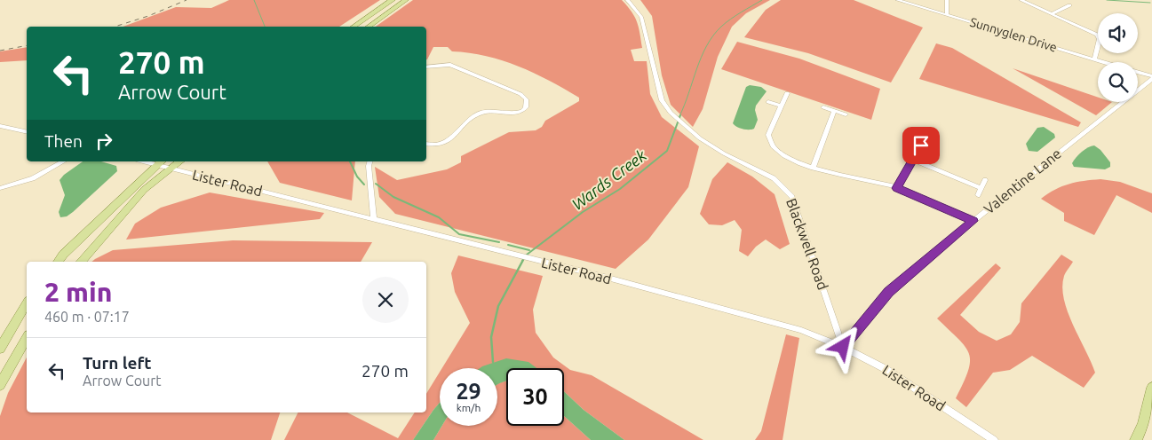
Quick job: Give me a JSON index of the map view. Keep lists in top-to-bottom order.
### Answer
{
  "streets": {
    "street": [
      "Sunnyglen Drive",
      "Valentine Lane",
      "Lister Road",
      "Blackwell Road"
    ]
  },
  "crossings": [
    ["Sunnyglen Drive", "Valentine Lane"],
    ["Valentine Lane", "Lister Road"],
    ["Valentine Lane", "Blackwell Road"],
    ["Lister Road", "Blackwell Road"]
  ],
  "water": ["Wards Creek"],
  "page": {
    "turn": ["270 m", "Arrow Court"],
    "then": "Then",
    "heading": ["2 min", "460 m · 07:17"],
    "list": [
      {
        "name": "Turn left",
        "note": "Arrow Court",
        "value": "270 m"
      }
    ],
    "speed": "29 km/h",
    "limit": "30"
  }
}
